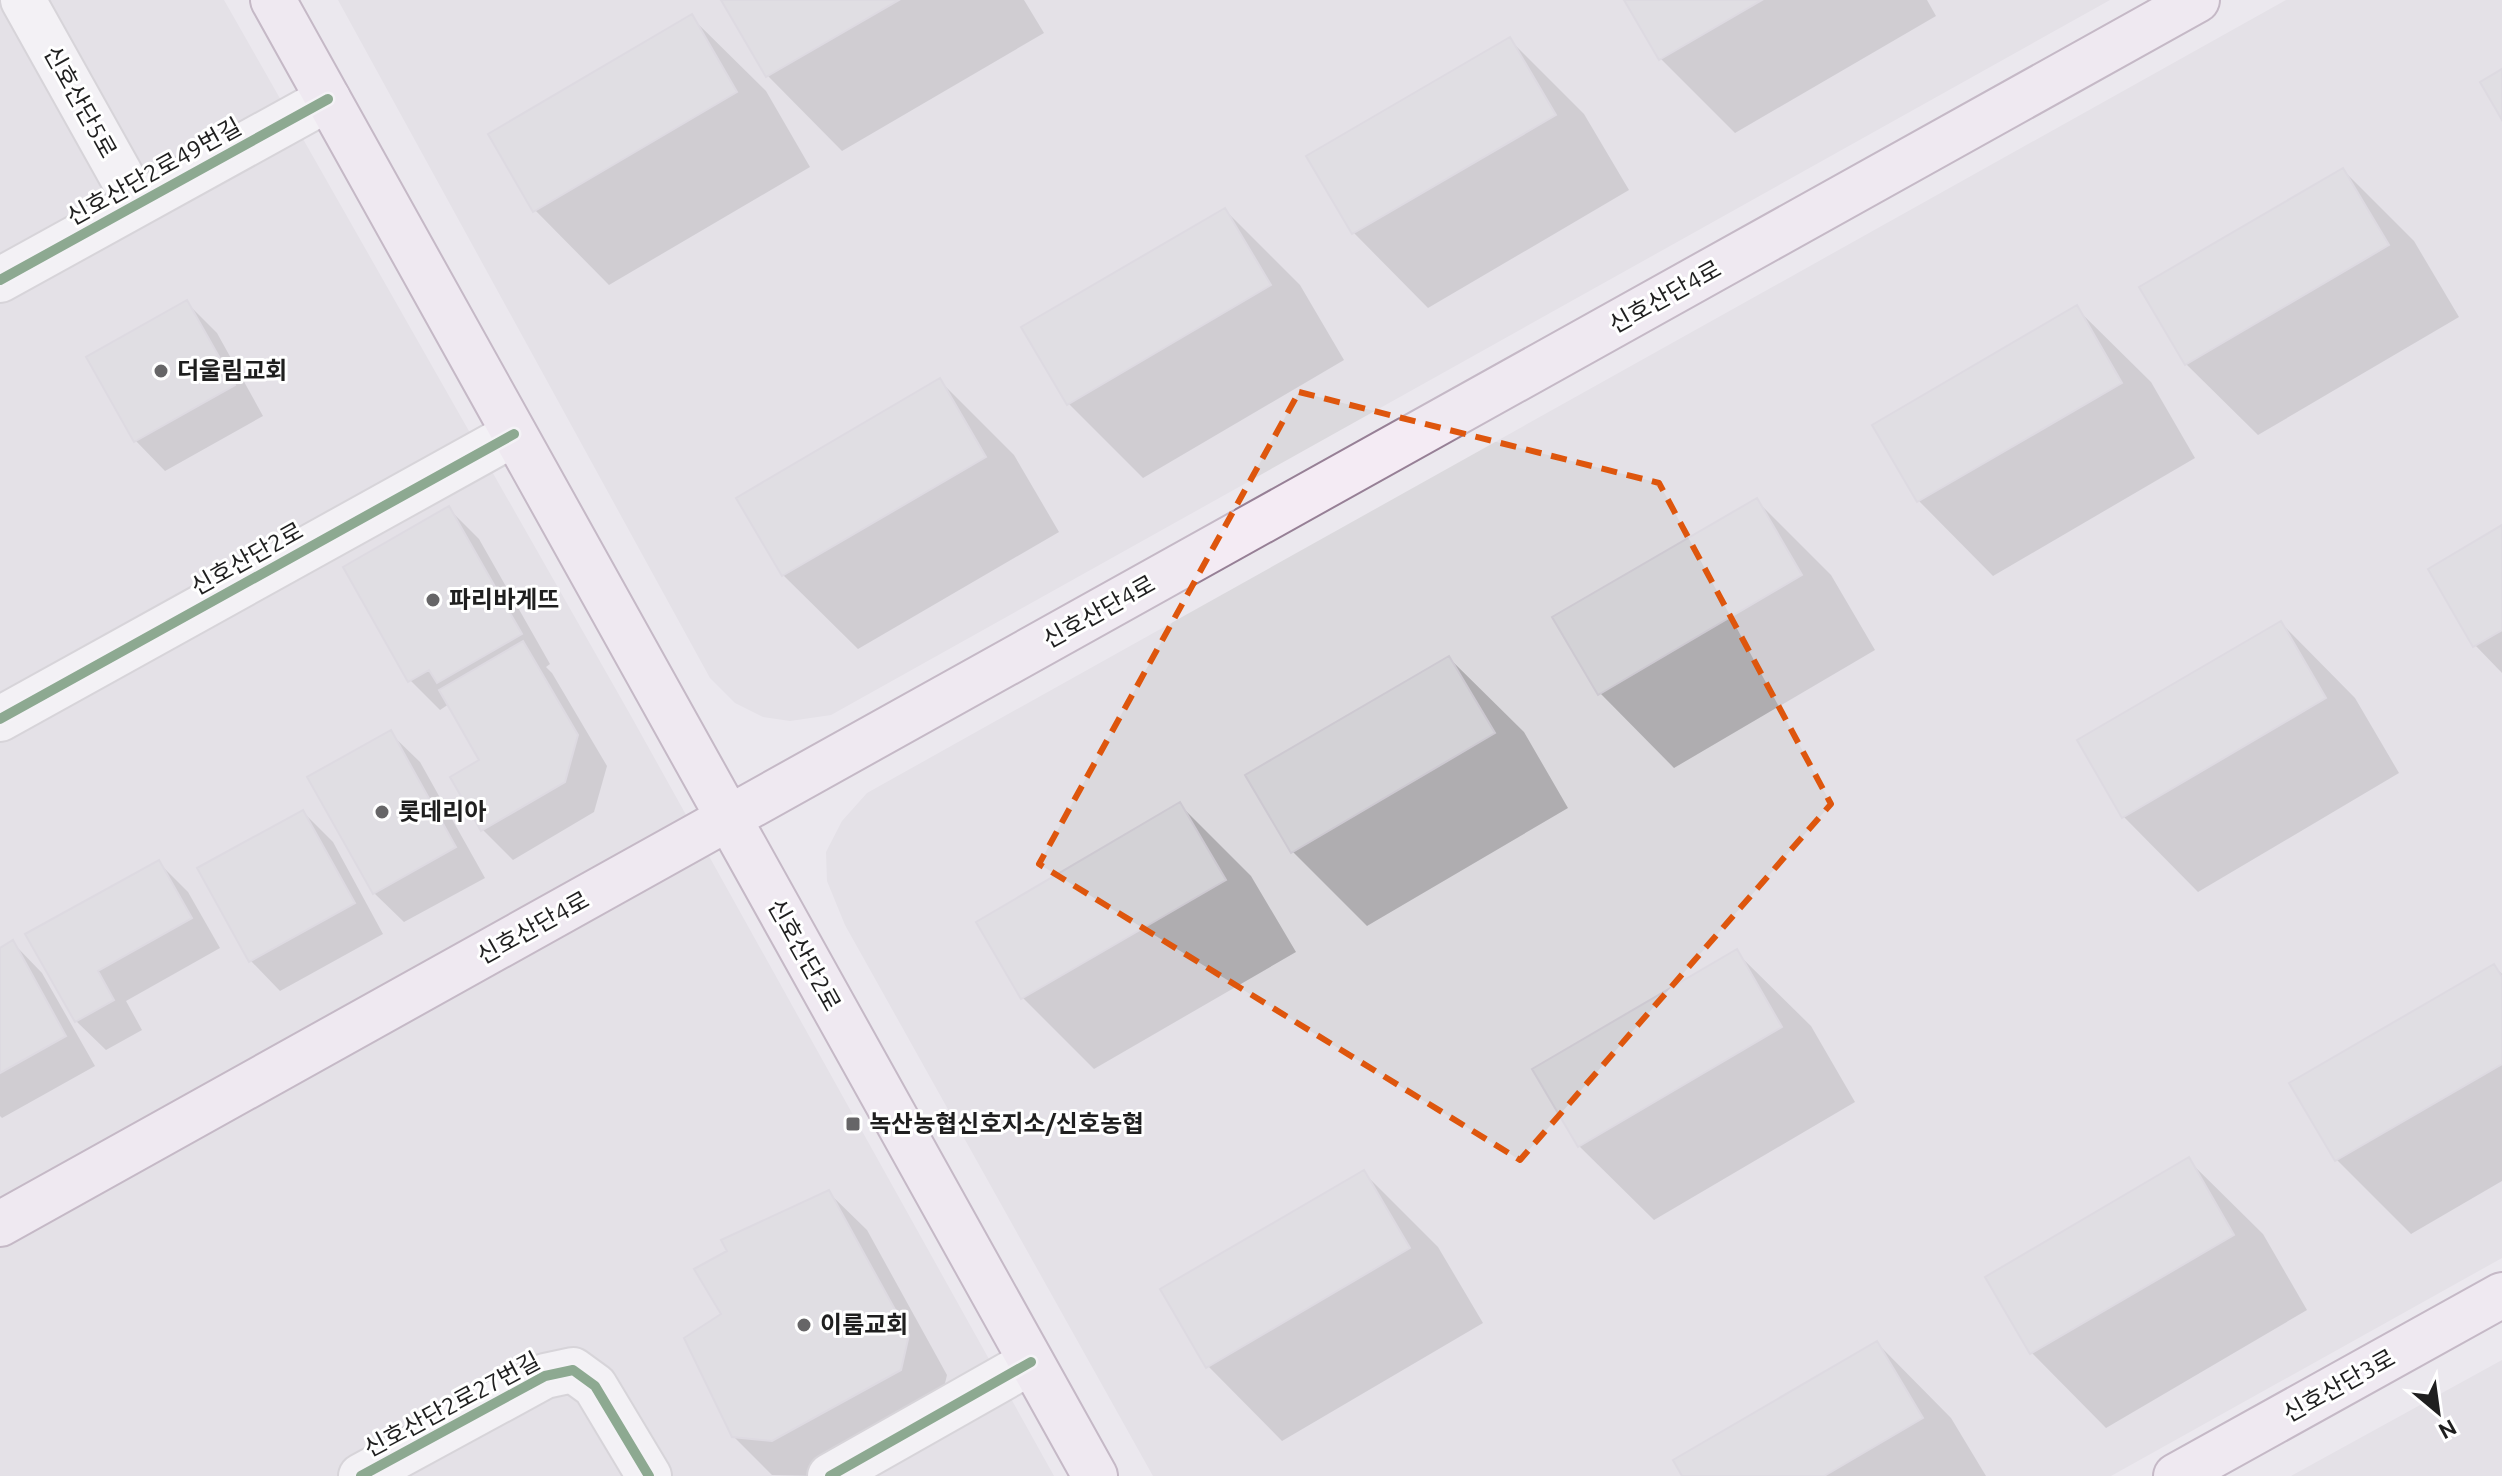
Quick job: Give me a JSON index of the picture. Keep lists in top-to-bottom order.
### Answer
{
  "streets": {
    "main road": ["신호산단4로", "신호산단2로", "신호산단3로"],
    "street": ["신호산단5로", "신호산단2로49번길", "신호산단2로27번길"]
  },
  "crossings": [
    ["신호산단5로", "신호산단2로49번길"],
    ["신호산단2로49번길", "신호산단2로"],
    ["신호산단4로", "신호산단2로"]
  ],
  "places": {
    "other": [
      "더울림교회",
      "파리바게뜨",
      "롯데리아",
      "이룸교회"
    ],
    "transit": ["녹산농협신호지소/신호농협"]
  },
  "north": "bottom right"
}
